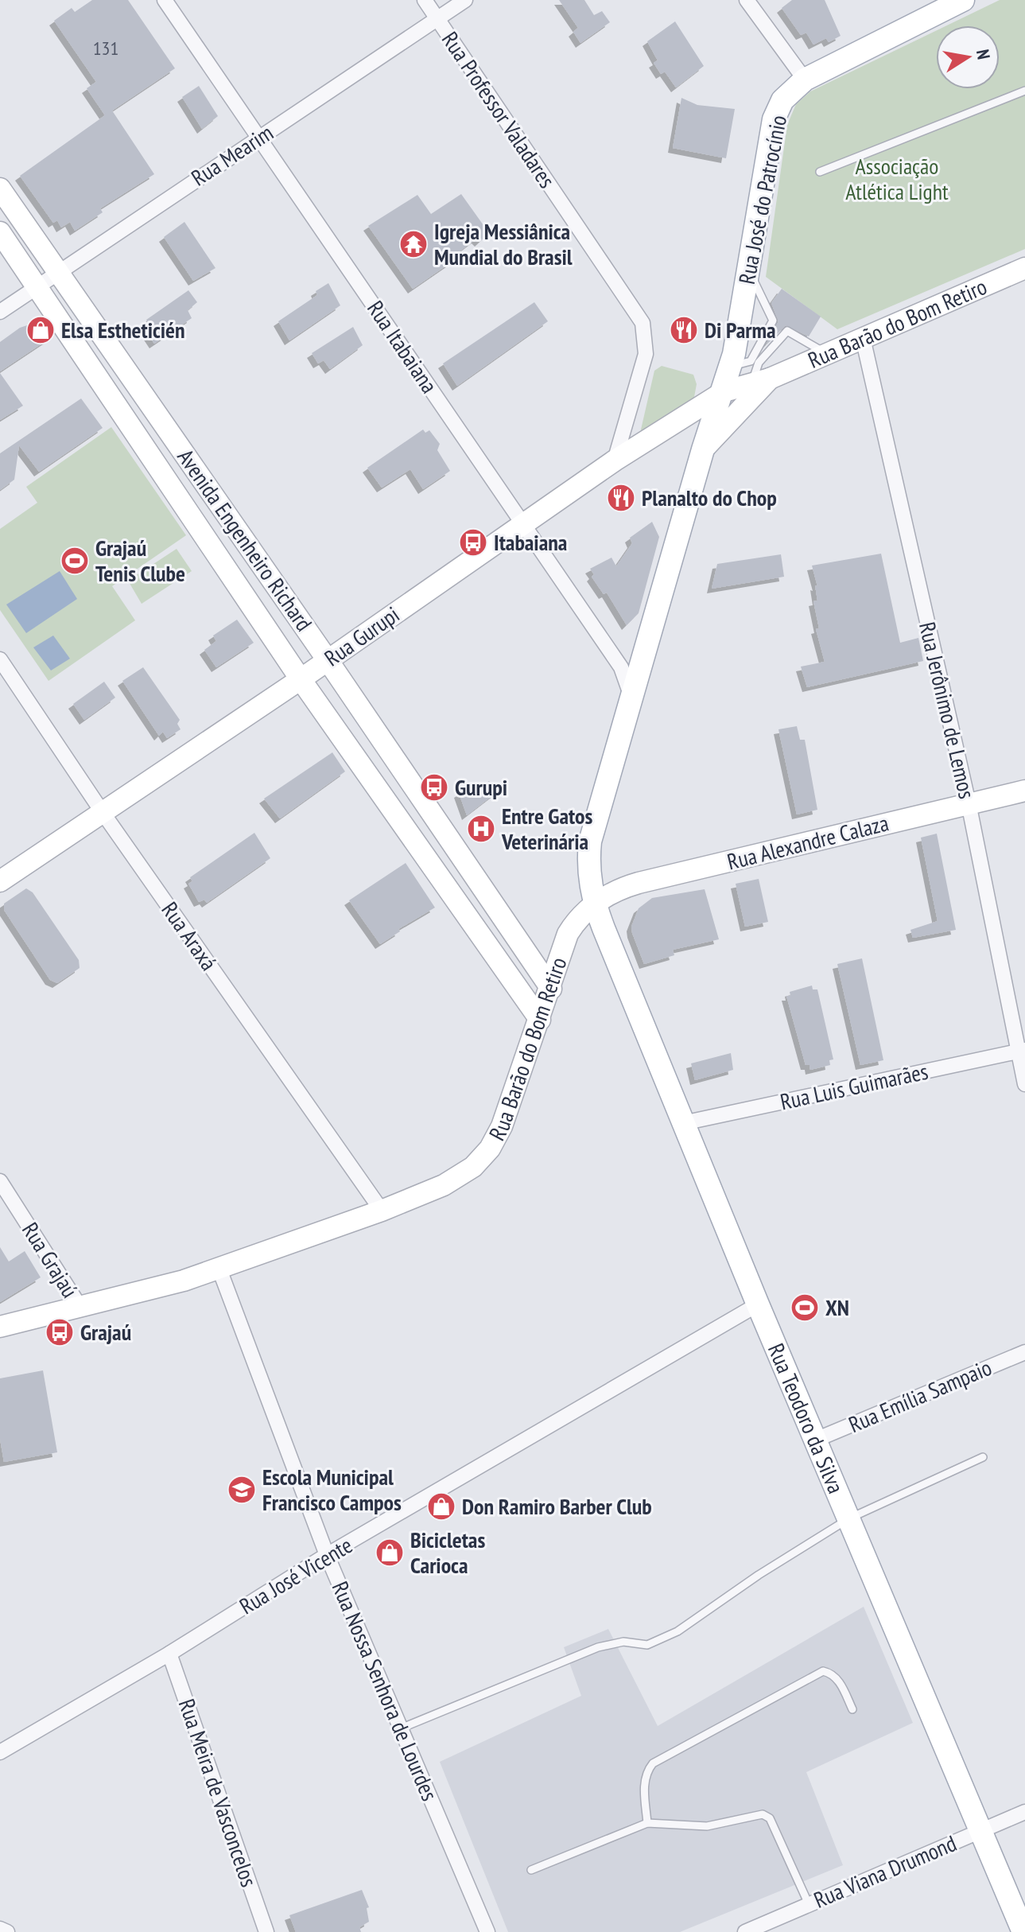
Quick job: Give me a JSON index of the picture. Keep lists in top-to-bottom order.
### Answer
{
  "streets": {
    "main road": [
      "Rua José do Patrocínio",
      "Rua Barão do Bom Retiro",
      "Avenida Engenheiro Richard",
      "Rua Gurupi",
      "Rua Alexandre Calaza",
      "Rua Teodoro da Silva"
    ],
    "street": [
      "Rua Professor Valadares",
      "Rua Mearim",
      "Rua Itabaiana",
      "Rua Jerônimo de Lemos",
      "Rua Araxá",
      "Rua Luis Guimarães",
      "Rua Grajaú",
      "Rua Emília Sampaio",
      "Rua José Vicente",
      "Rua Nossa Senhora de Lourdes",
      "Rua Meira de Vasconcelos",
      "Rua Viana Drumond"
    ]
  },
  "crossings": [
    ["Rua Professor Valadares", "Rua Mearim"],
    ["Rua Professor Valadares", "Rua Gurupi"],
    ["Rua Mearim", "Rua Itabaiana"],
    ["Rua Mearim", "Avenida Engenheiro Richard"],
    ["Rua José do Patrocínio", "Rua Barão do Bom Retiro"],
    ["Rua José do Patrocínio", "Rua Gurupi"],
    ["Rua Barão do Bom Retiro", "Rua Itabaiana"],
    ["Rua Barão do Bom Retiro", "Avenida Engenheiro Richard"],
    ["Rua Barão do Bom Retiro", "Rua Gurupi"],
    ["Rua Barão do Bom Retiro", "Rua Jerônimo de Lemos"],
    ["Rua Barão do Bom Retiro", "Rua Alexandre Calaza"],
    ["Rua Barão do Bom Retiro", "Rua Araxá"],
    ["Rua Barão do Bom Retiro", "Rua Grajaú"],
    ["Rua Barão do Bom Retiro", "Rua Teodoro da Silva"],
    ["Rua Barão do Bom Retiro", "Rua Nossa Senhora de Lourdes"],
    ["Rua Itabaiana", "Rua Gurupi"],
    ["Avenida Engenheiro Richard", "Rua Gurupi"],
    ["Rua Gurupi", "Rua Araxá"],
    ["Rua Jerônimo de Lemos", "Rua Alexandre Calaza"],
    ["Rua Jerônimo de Lemos", "Rua Luis Guimarães"],
    ["Rua Alexandre Calaza", "Rua Teodoro da Silva"],
    ["Rua Luis Guimarães", "Rua Teodoro da Silva"],
    ["Rua Emília Sampaio", "Rua Teodoro da Silva"],
    ["Rua Teodoro da Silva", "Rua José Vicente"],
    ["Rua Teodoro da Silva", "Rua Viana Drumond"],
    ["Rua José Vicente", "Rua Nossa Senhora de Lourdes"],
    ["Rua José Vicente", "Rua Meira de Vasconcelos"]
  ],
  "parks": ["Associação Atlética Light"],
  "places": {
    "temple": ["Igreja Messiânica Mundial do Brasil"],
    "shop": ["Elsa Estheticién", "Don Ramiro Barber Club", "Bicicletas Carioca"],
    "restaurant": ["Di Parma", "Planalto do Chop"],
    "bus stop": ["Itabaiana", "Gurupi", "Grajaú"],
    "sports": ["Grajaú Tenis Clube", "XN"],
    "hospital": ["Entre Gatos Veterinária"],
    "school or university": ["Escola Municipal Francisco Campos"]
  },
  "house_numbers": ["131"],
  "north": "right"
}
